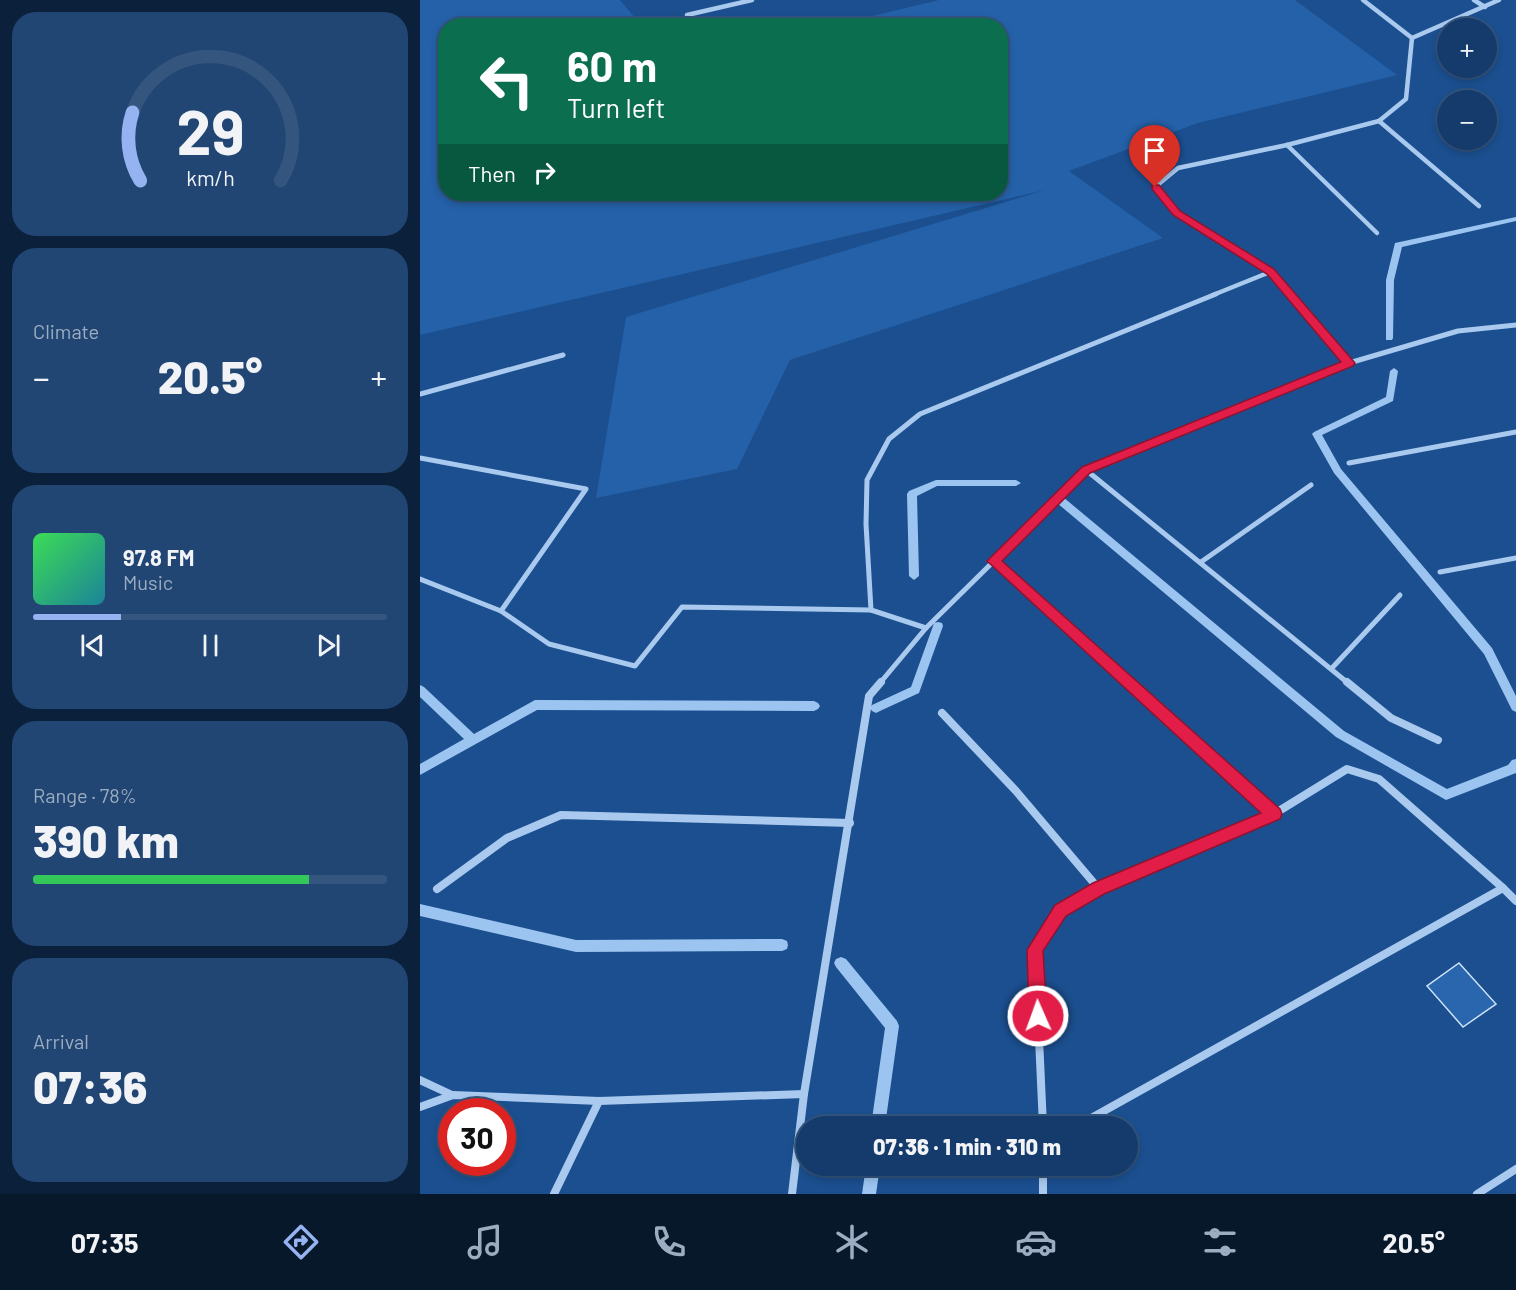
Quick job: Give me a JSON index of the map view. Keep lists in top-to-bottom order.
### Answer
{
  "page": {
    "map_buttons": ["+", "−"],
    "turn": ["60 m", "Turn left"],
    "then": "Then",
    "tile": [
      "Climate",
      ["Range · 78%", "390 km"],
      ["Arrival", "07:36"]
    ],
    "heat": ["−", "20.5°", "+"],
    "song": ["97.8 FM", "Music"],
    "limit": "30",
    "trip": "07:36 · 1 min · 310 m",
    "tabs": ["07:35", "20.5°"],
    "gauge": ["29", "km/h"]
  }
}
